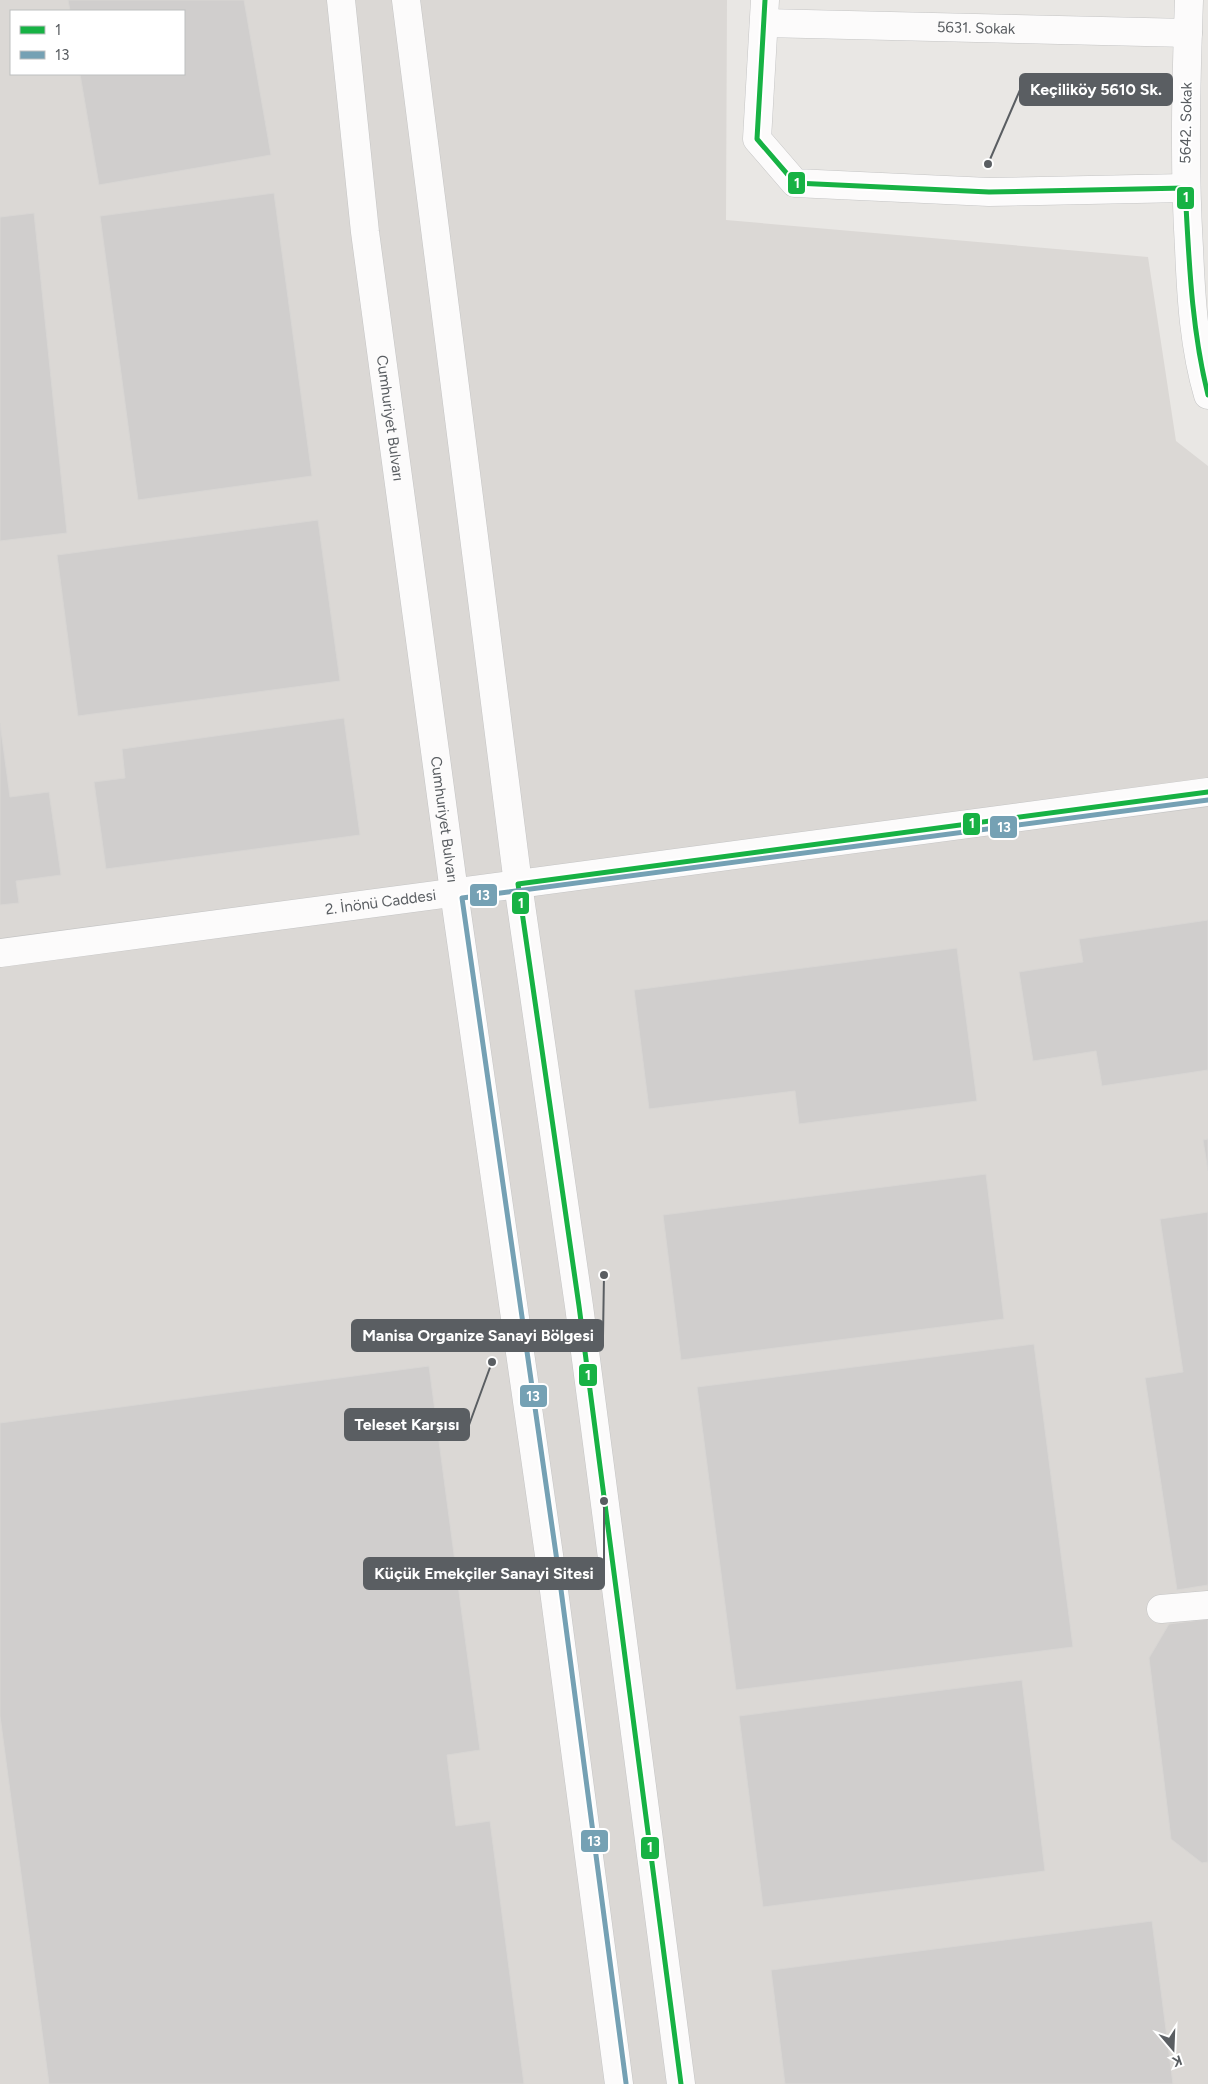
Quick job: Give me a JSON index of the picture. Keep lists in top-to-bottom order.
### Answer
{
  "streets": {
    "main road": [
      "5631. Sokak",
      "5642. Sokak",
      "Cumhuriyet Bulvarı",
      "2. İnönü Caddesi"
    ]
  },
  "crossings": [
    ["5631. Sokak", "5642. Sokak"],
    ["Cumhuriyet Bulvarı", "2. İnönü Caddesi"]
  ],
  "places": [
    "Keçiliköy 5610 Sk.",
    "Manisa Organize Sanayi Bölgesi",
    "Teleset Karşısı",
    "Küçük Emekçiler Sanayi Sitesi"
  ],
  "lines": ["transit line 1", "transit line 13"],
  "legend": ["1", "13"],
  "north": "bottom"
}
